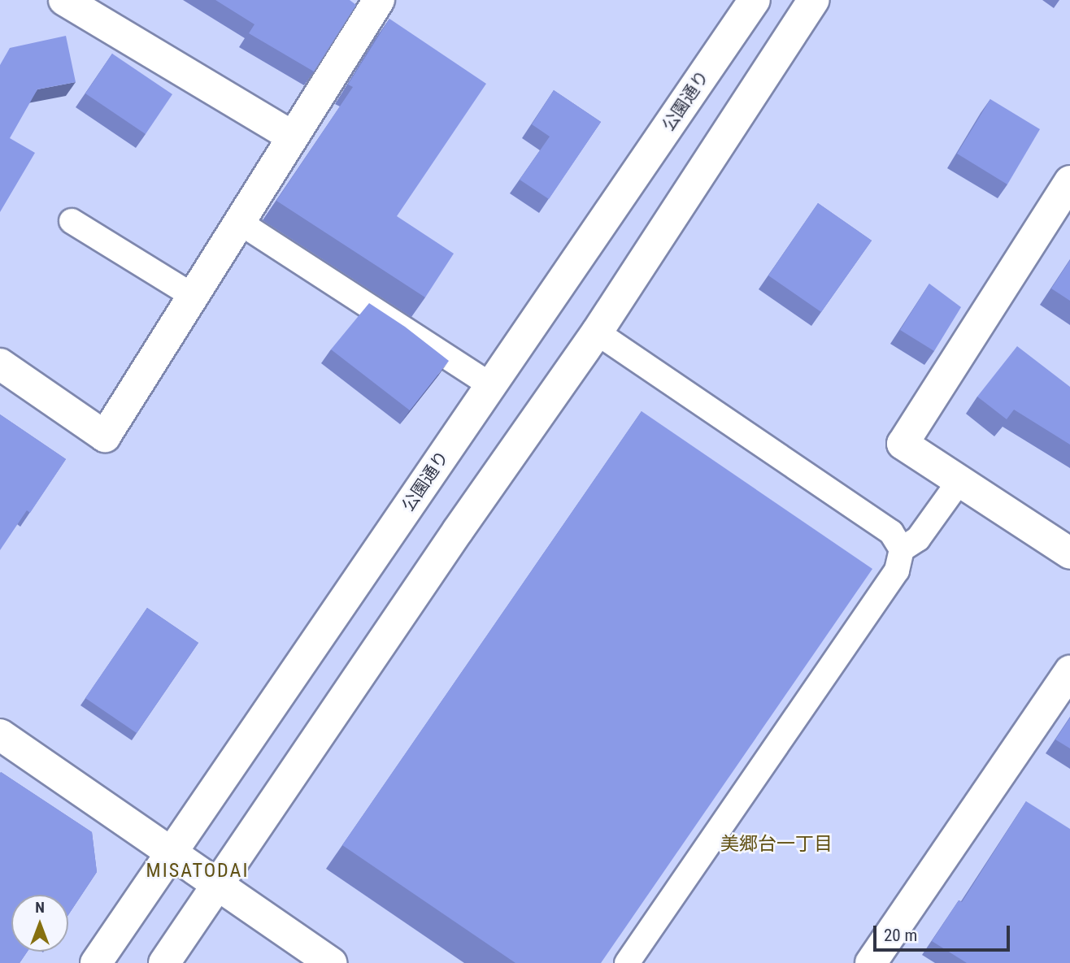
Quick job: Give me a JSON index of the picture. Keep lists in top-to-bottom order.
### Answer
{
  "streets": {
    "street": ["公園通り"]
  },
  "districts": ["美郷台一丁目", "MISATODAI"],
  "scale_bar": "20 m",
  "north": "top"
}
